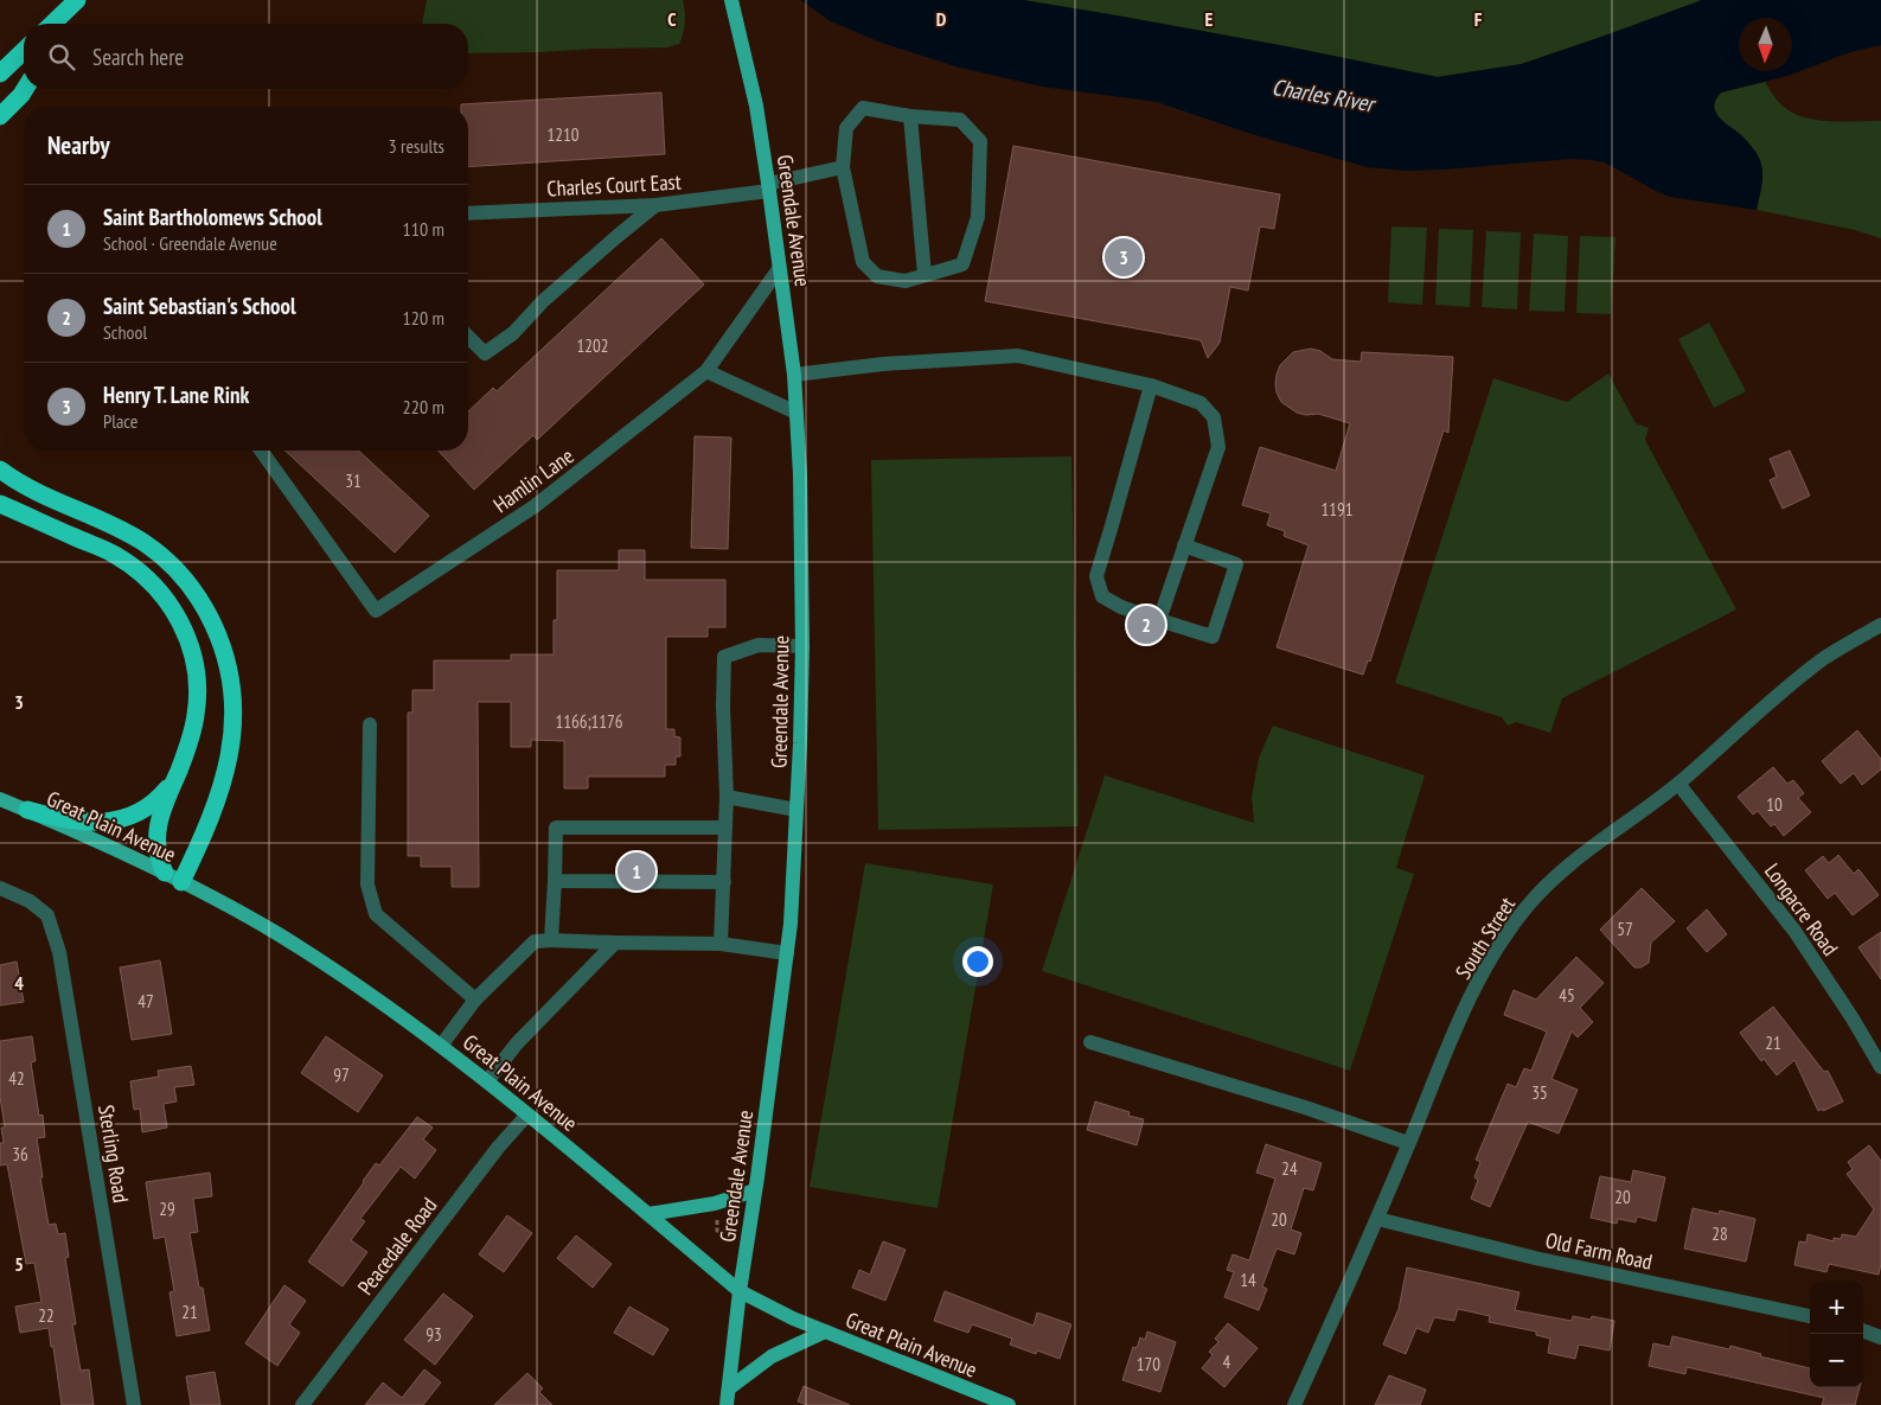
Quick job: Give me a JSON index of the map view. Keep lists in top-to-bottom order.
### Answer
{
  "streets": {
    "main road": ["Greendale Avenue", "Great Plain Avenue"],
    "street": [
      "Charles Court East",
      "Hamlin Lane",
      "Longacre Road",
      "South Street",
      "Sterling Road",
      "Peacedale Road",
      "Old Farm Road"
    ]
  },
  "crossings": [
    ["Charles Court East", "Greendale Avenue"],
    ["Greendale Avenue", "Hamlin Lane"],
    ["Greendale Avenue", "Great Plain Avenue"],
    ["Great Plain Avenue", "Peacedale Road"],
    ["Longacre Road", "South Street"],
    ["South Street", "Old Farm Road"]
  ],
  "water": ["Charles River"],
  "house_numbers": [
    "1210",
    "1202",
    "31",
    "1191",
    "1166;1176",
    "10",
    "57",
    "45",
    "47",
    "21",
    "97",
    "42",
    "35",
    "36",
    "24",
    "20",
    "29",
    "20",
    "28",
    "14",
    "21",
    "22",
    "93",
    "4",
    "170"
  ],
  "north": "bottom",
  "page": {
    "search": "Search here",
    "heading": ["Nearby", "3 results"],
    "list": [
      {
        "mark": "1",
        "name": "Saint Bartholomews School",
        "note": "School · Greendale Avenue",
        "value": "110 m"
      },
      {
        "mark": "2",
        "name": "Saint Sebastian's School",
        "note": "School",
        "value": "120 m"
      },
      {
        "mark": "3",
        "name": "Henry T. Lane Rink",
        "note": "Place",
        "value": "220 m"
      }
    ],
    "pins": ["3", "2", "1"],
    "map_buttons": ["+", "−"]
  },
  "grid": {
    "columns": [
      "C",
      "D",
      "E",
      "F"
    ],
    "rows": ["3", "4", "5"]
  }
}
